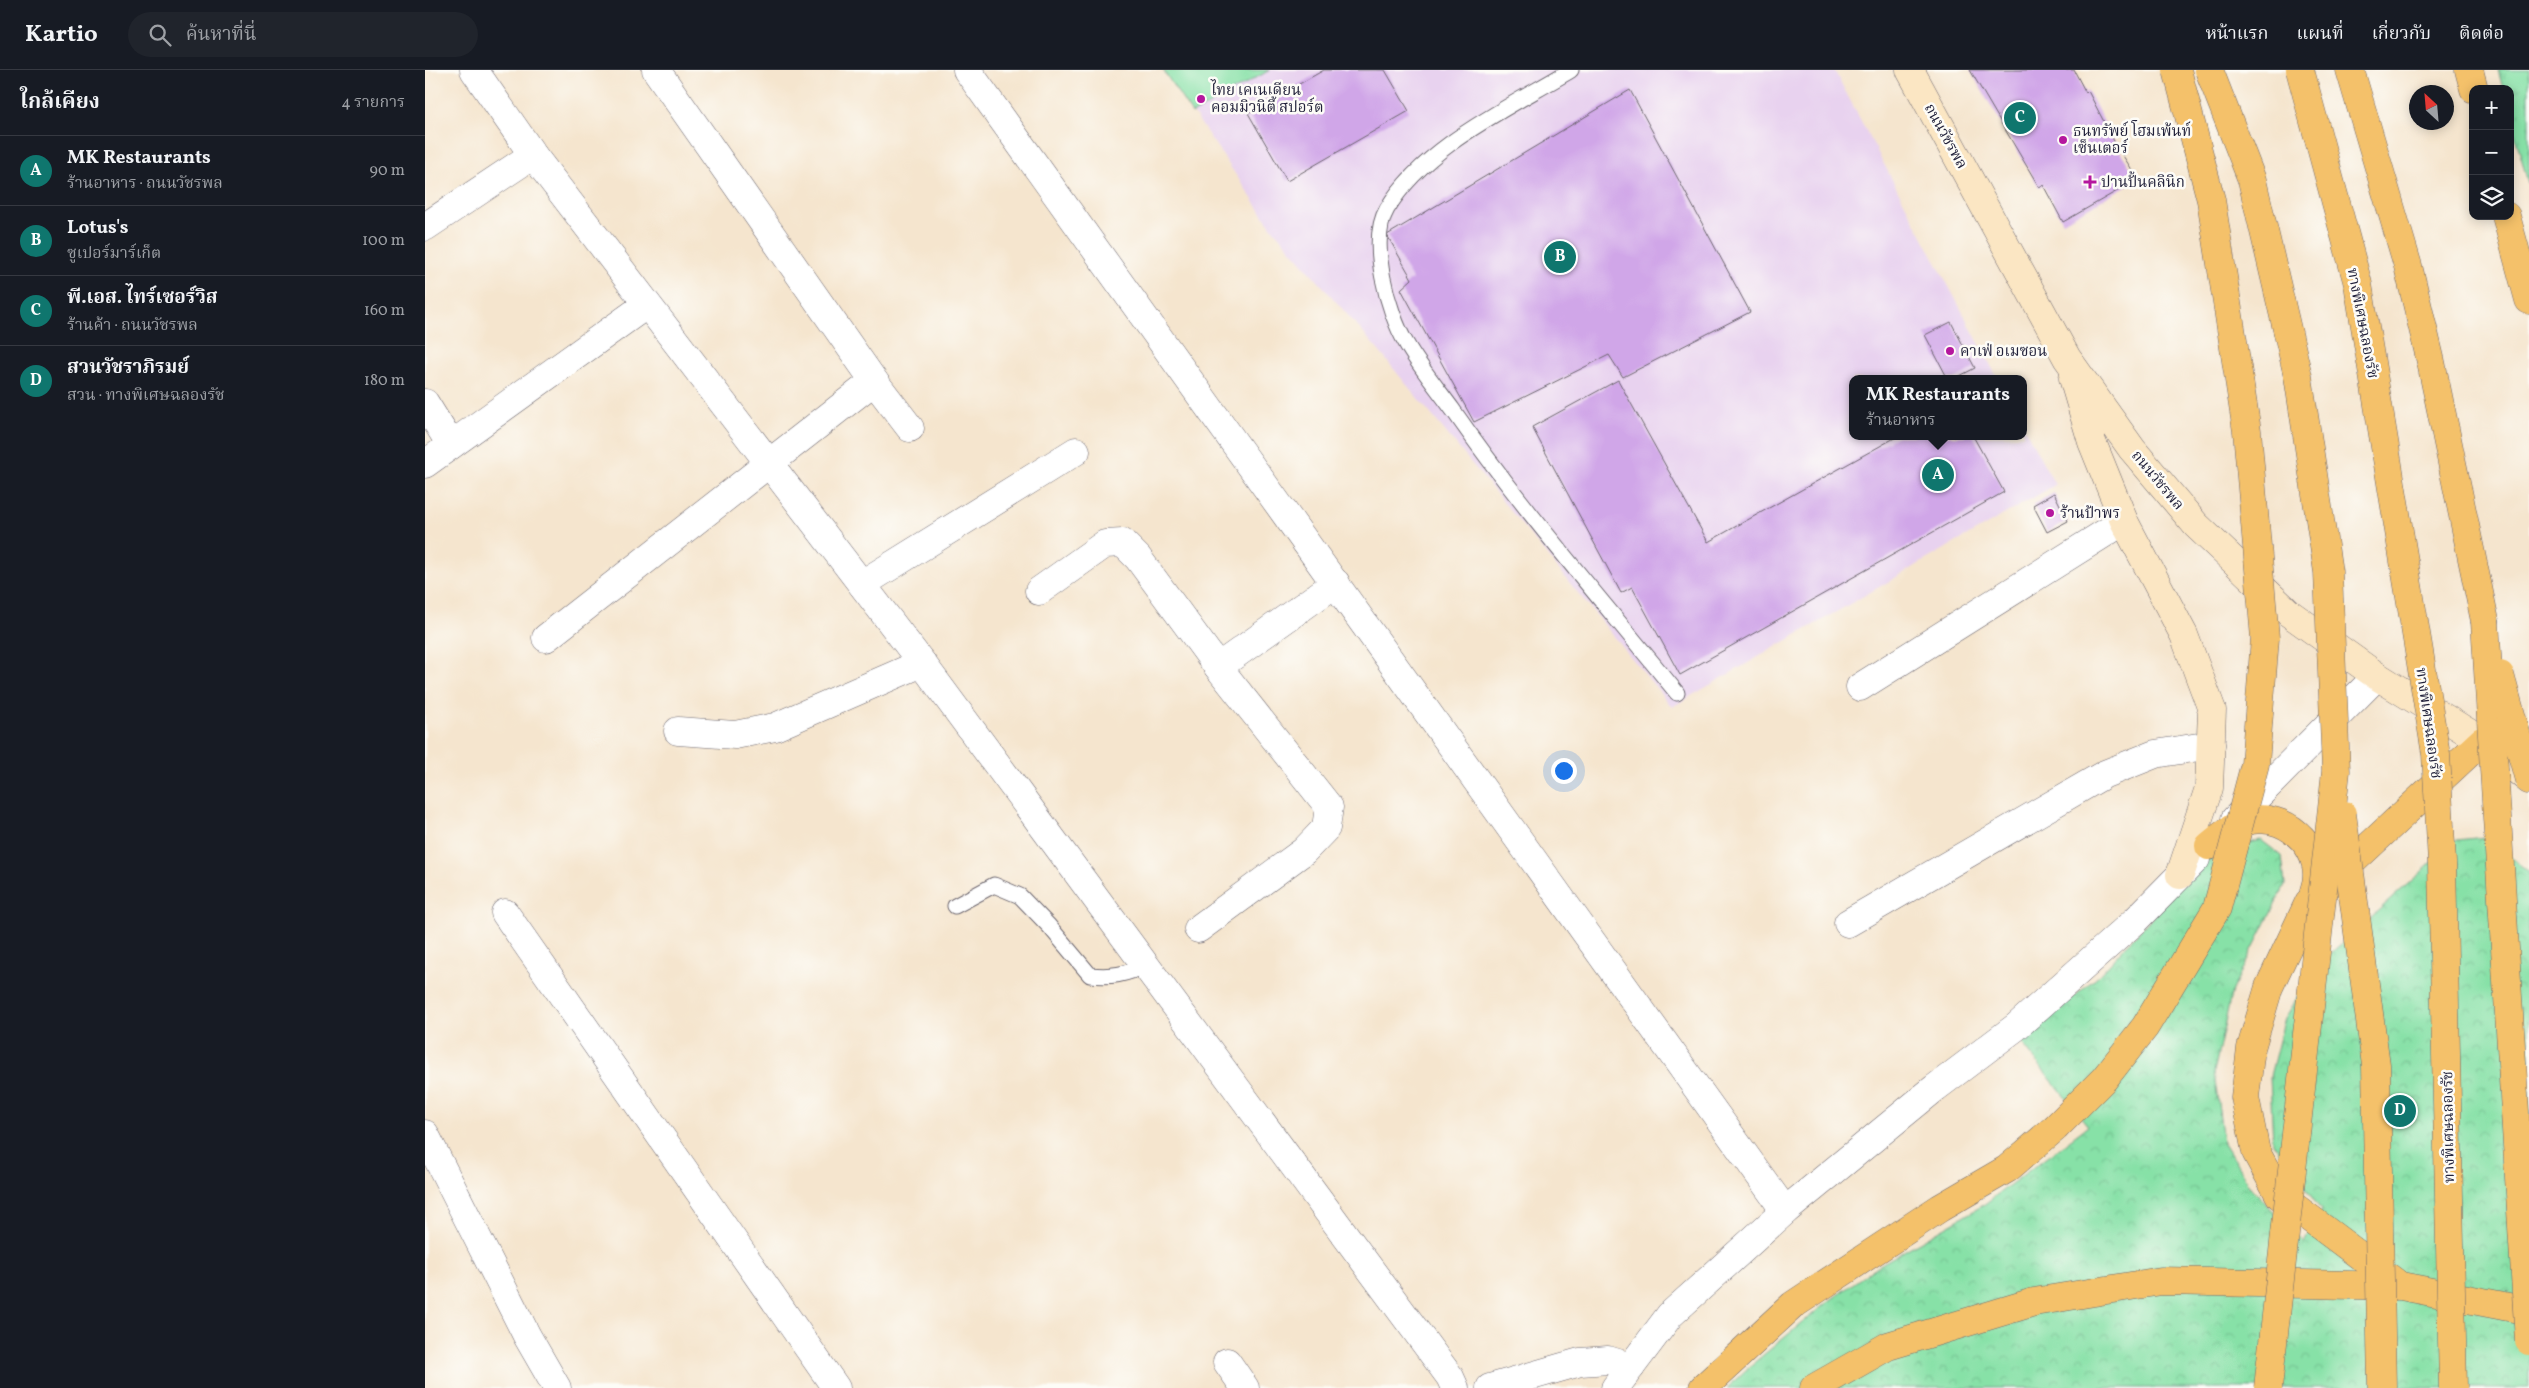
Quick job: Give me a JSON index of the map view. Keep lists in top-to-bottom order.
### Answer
{
  "streets": {
    "main road": ["ถนนวัชรพล", "ทางพิเศษฉลองรัช"]
  },
  "places": {
    "other": [
      "ไทย เคเนเดียน คอมมิวนิตี้ สปอร์ต",
      "ธนทรัพย์ โฮมเพ้นท์ เซ็นเตอร์",
      "คาเฟ่ อเมซอน",
      "ร้านป้าพร"
    ],
    "health": ["ปานปั้นคลินิก"]
  },
  "north": "top left",
  "page": {
    "header": "Kartio",
    "search": "ค้นหาที่นี่",
    "nav": [
      "หน้าแรก",
      "แผนที่",
      "เกี่ยวกับ",
      "ติดต่อ"
    ],
    "heading": ["ใกล้เคียง", "4 รายการ"],
    "map_buttons": ["+", "−"],
    "pins": [
      "C",
      "B",
      "A",
      "D"
    ],
    "list": [
      {
        "mark": "A",
        "name": "MK Restaurants",
        "note": "ร้านอาหาร · ถนนวัชรพล",
        "value": "90 m"
      },
      {
        "mark": "B",
        "name": "Lotus's",
        "note": "ซูเปอร์มาร์เก็ต",
        "value": "100 m"
      },
      {
        "mark": "C",
        "name": "พี.เอส. ไทร์เซอร์วิส",
        "note": "ร้านค้า · ถนนวัชรพล",
        "value": "160 m"
      },
      {
        "mark": "D",
        "name": "สวนวัชราภิรมย์",
        "note": "สวน · ทางพิเศษฉลองรัช",
        "value": "180 m"
      }
    ],
    "popup": ["MK Restaurants", "ร้านอาหาร"]
  }
}
